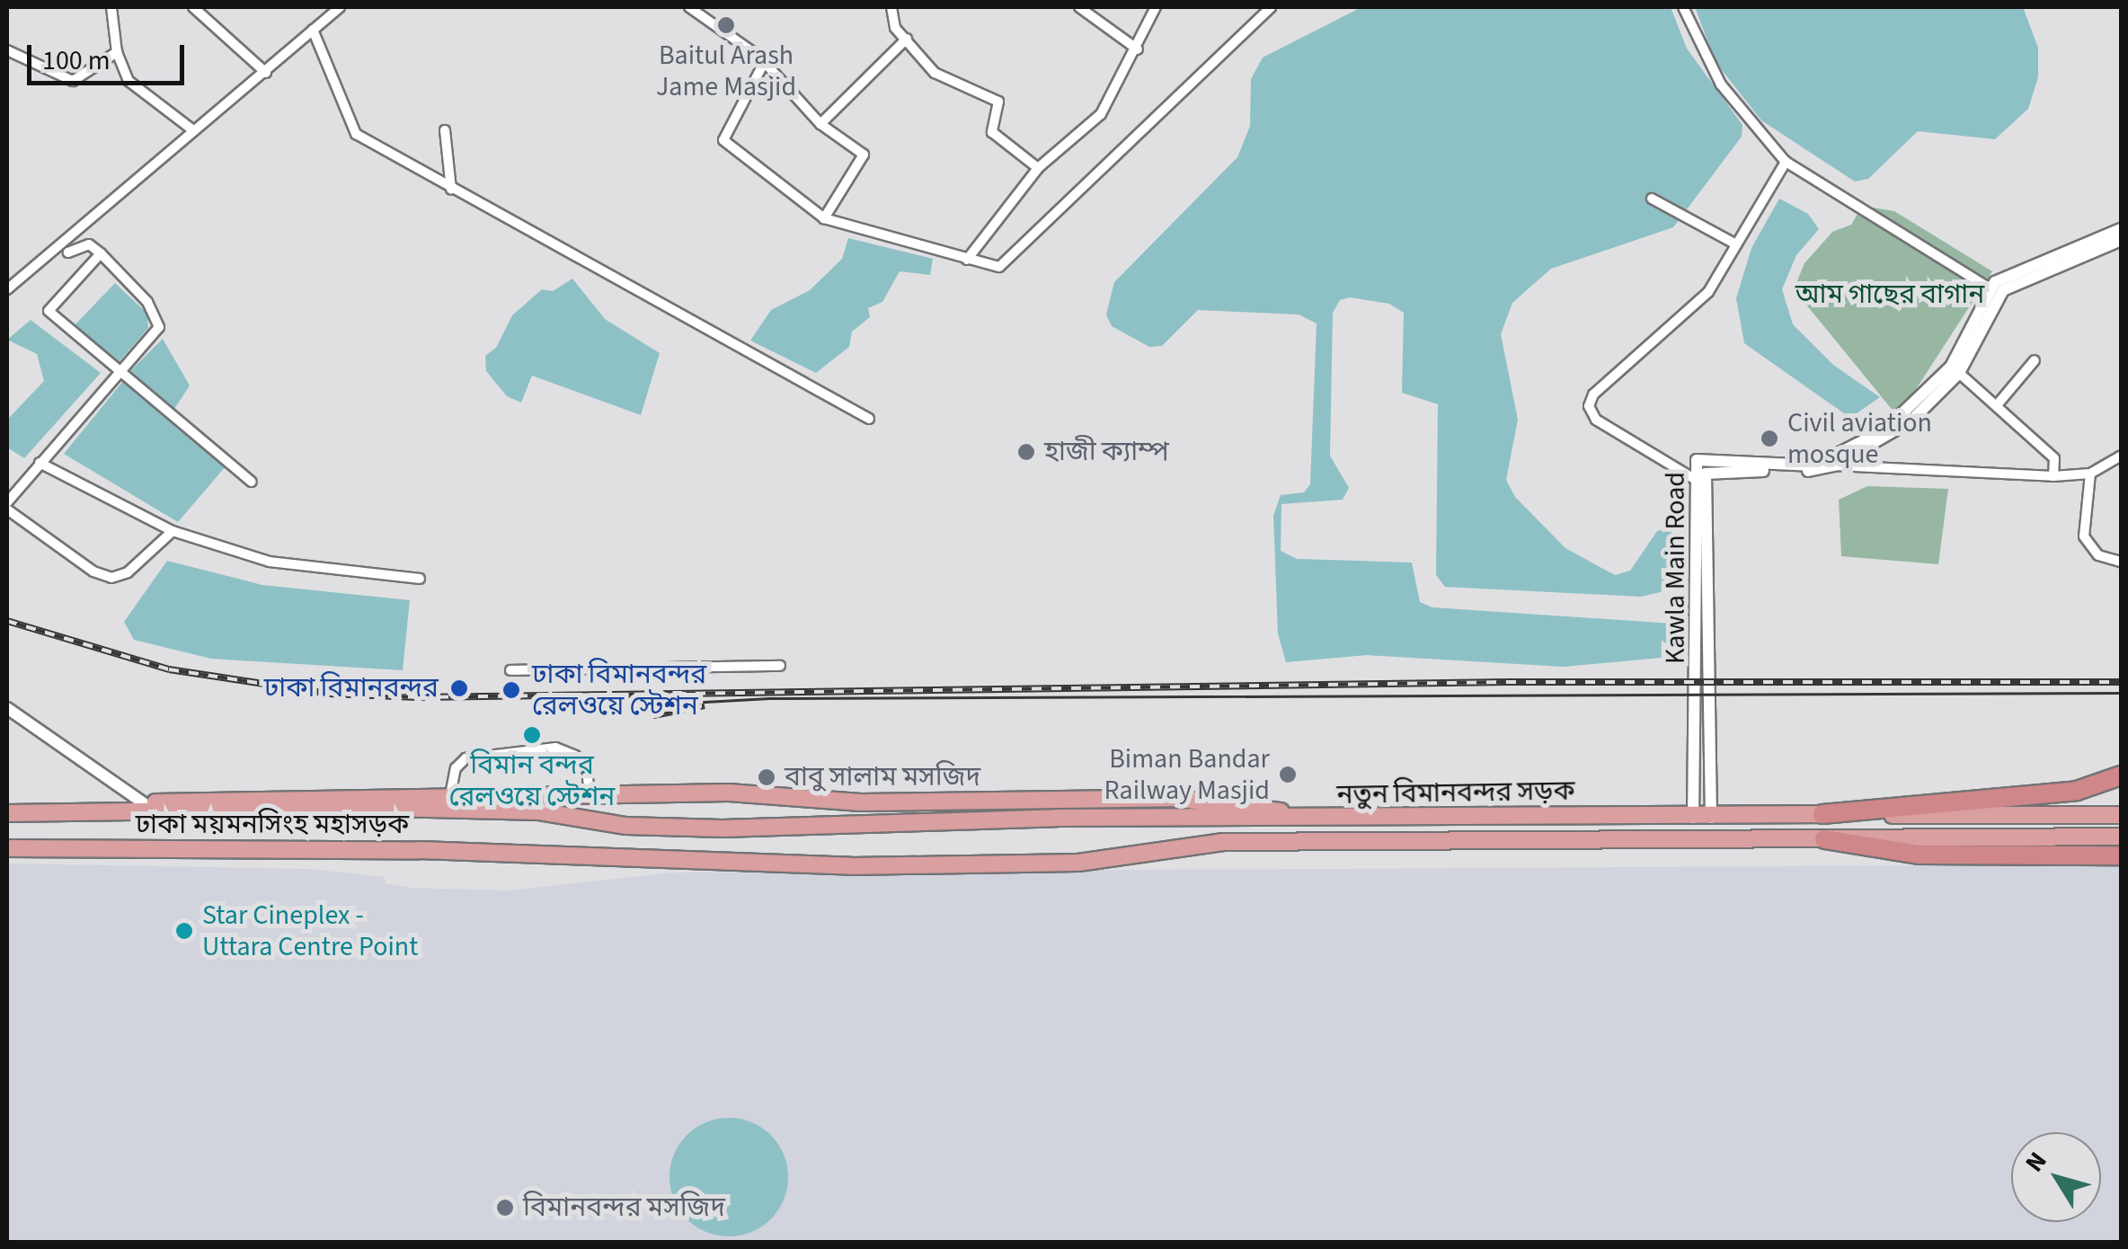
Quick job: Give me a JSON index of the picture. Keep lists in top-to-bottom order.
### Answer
{
  "streets": {
    "highway": ["নতুন বিমানবন্দর সড়ক", "ঢাকা ময়মনসিংহ মহাসড়ক"],
    "street": ["Kawla Main Road"]
  },
  "crossings": [
    ["Kawla Main Road", "নতুন বিমানবন্দর সড়ক"],
    ["নতুন বিমানবন্দর সড়ক", "ঢাকা ময়মনসিংহ মহাসড়ক"]
  ],
  "parks": ["আম গাছের বাগান"],
  "places": [
    "Baitul Arash Jame Masjid",
    "Civil aviation mosque",
    "হাজী ক্যাম্প",
    "ঢাকা বিমানবন্দর",
    "ঢাকা বিমানবন্দর রেলওয়ে স্টেশন",
    "বিমান বন্দর রেলওয়ে স্টেশন",
    "Biman Bandar Railway Masjid",
    "বাবু সালাম মসজিদ",
    "Star Cineplex - Uttara Centre Point",
    "বিমানবন্দর মসজিদ"
  ],
  "scale_bar": "100 m",
  "north": "top left"
}
